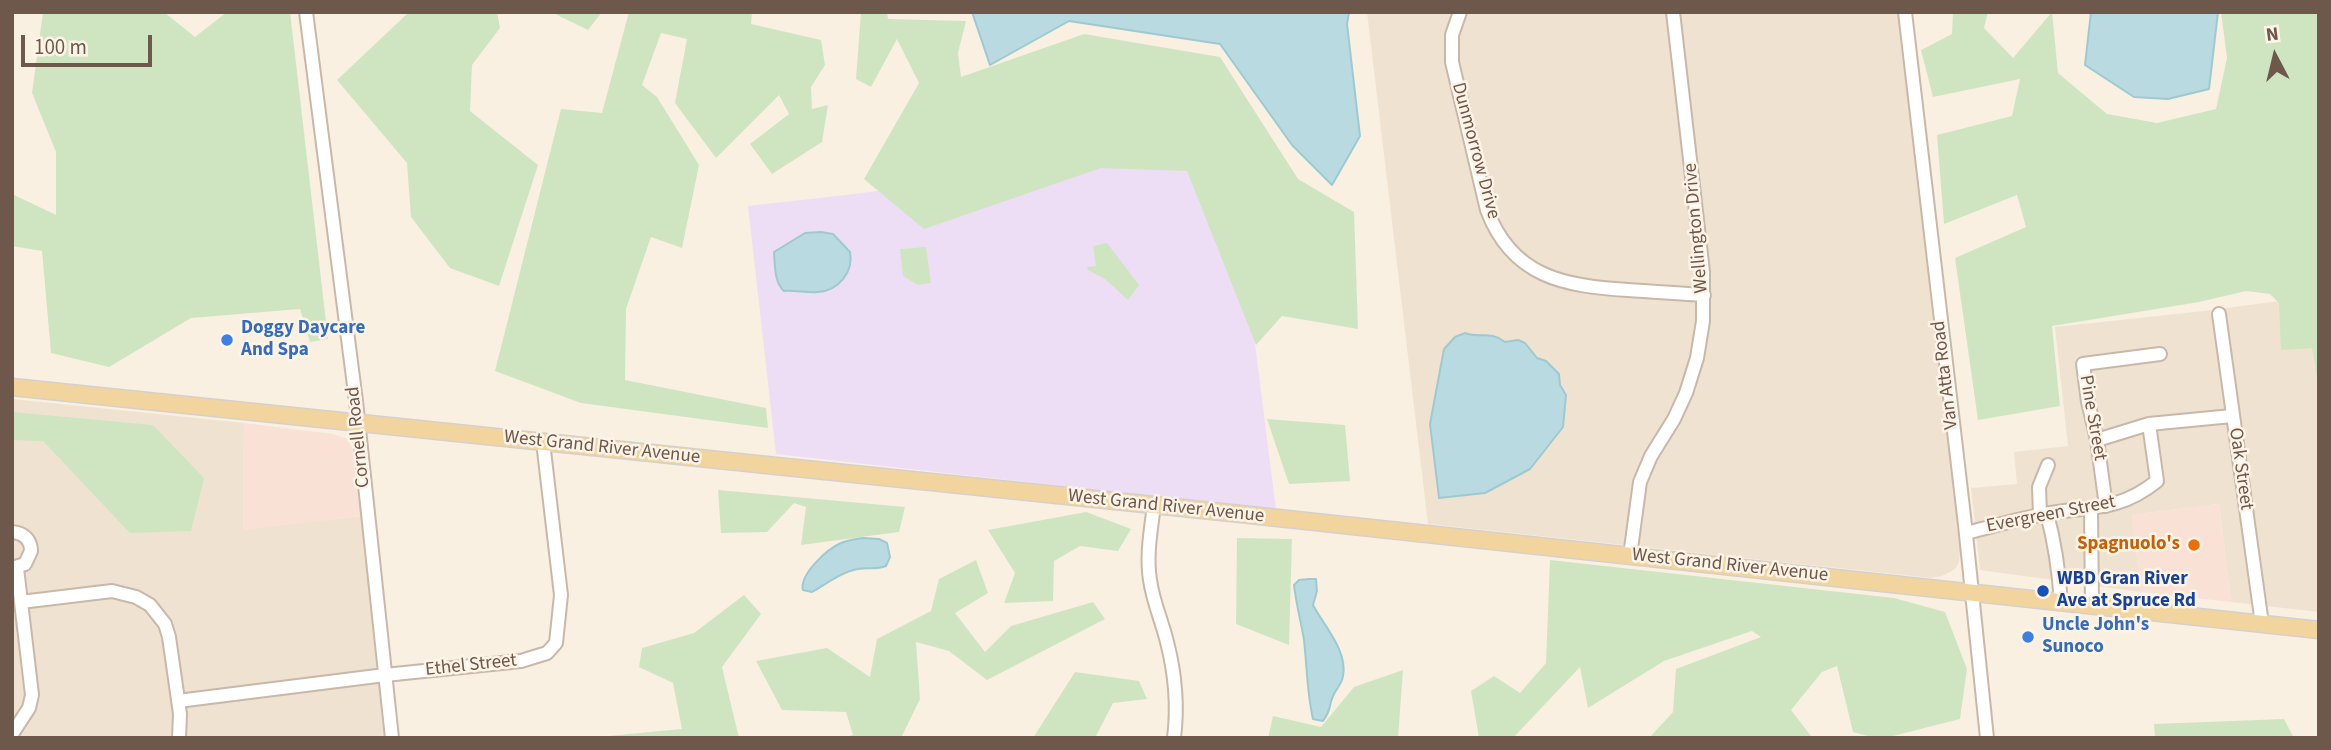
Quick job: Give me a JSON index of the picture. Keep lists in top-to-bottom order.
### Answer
{
  "streets": {
    "main road": ["West Grand River Avenue"],
    "street": [
      "Dunmorrow Drive",
      "Wellington Drive",
      "Van Atta Road",
      "Pine Street",
      "Cornell Road",
      "Oak Street",
      "Evergreen Street",
      "Ethel Street"
    ]
  },
  "crossings": [
    ["Dunmorrow Drive", "Wellington Drive"],
    ["Wellington Drive", "West Grand River Avenue"],
    ["Van Atta Road", "West Grand River Avenue"],
    ["Van Atta Road", "Evergreen Street"],
    ["Pine Street", "Evergreen Street"],
    ["Cornell Road", "West Grand River Avenue"],
    ["Cornell Road", "Ethel Street"],
    ["West Grand River Avenue", "Oak Street"],
    ["West Grand River Avenue", "Ethel Street"]
  ],
  "places": [
    "Doggy Daycare And Spa",
    "Spagnuolo's",
    "WBD Gran River Ave at Spruce Rd",
    "Uncle John's Sunoco"
  ],
  "scale_bar": "100 m",
  "north": "top"
}
